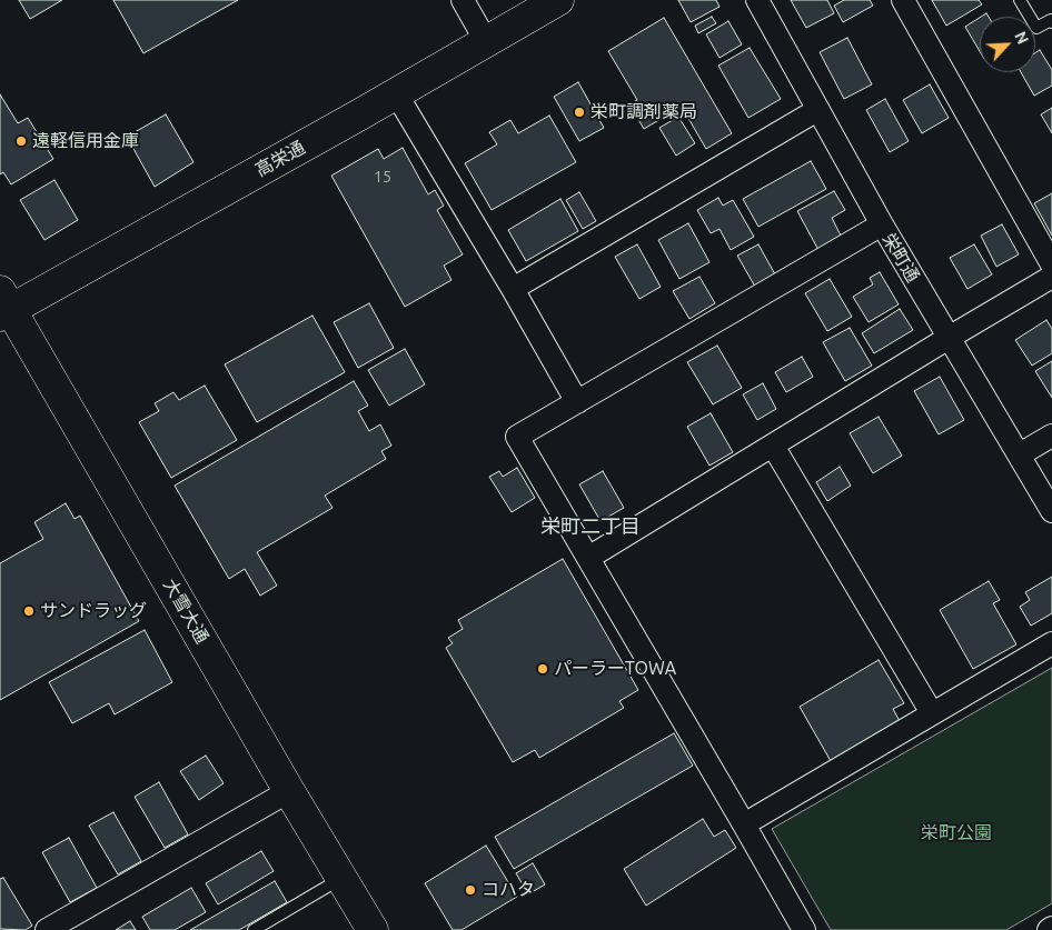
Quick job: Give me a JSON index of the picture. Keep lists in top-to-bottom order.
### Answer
{
  "streets": {
    "main road": ["高栄通", "大雪大通"],
    "street": ["栄町通"]
  },
  "crossings": [
    ["高栄通", "大雪大通"]
  ],
  "districts": ["栄町二丁目"],
  "parks": ["栄町公園"],
  "places": [
    "栄町調剤薬局",
    "遠軽信用金庫",
    "サンドラッグ",
    "パーラーTOWA",
    "コハタ"
  ],
  "house_numbers": ["15"],
  "north": "top right"
}
